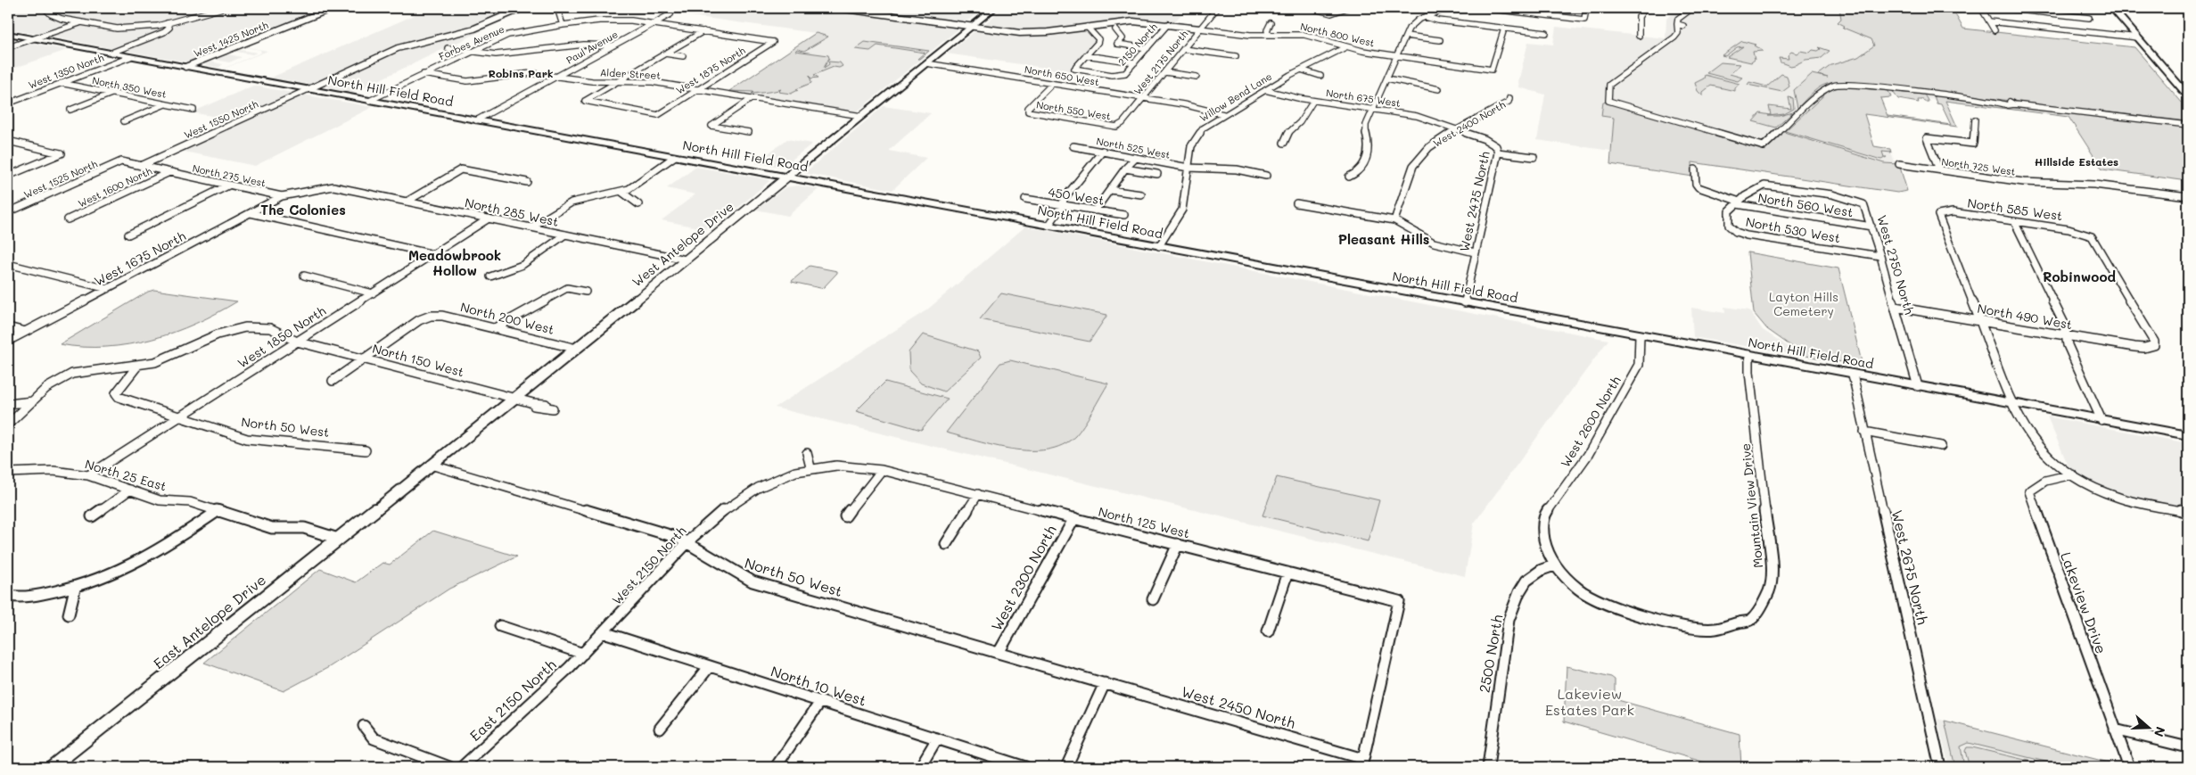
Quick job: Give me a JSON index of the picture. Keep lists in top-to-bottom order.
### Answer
{
  "streets": {
    "main road": ["North Hill Field Road", "West Antelope Drive", "East Antelope Drive"],
    "street": [
      "North 800 West",
      "West 1425 North",
      "Forbes Avenue",
      "2150 North",
      "Paul Avenue",
      "West 2175 North",
      "West 1875 North",
      "West 1350 North",
      "Alder Street",
      "North 650 West",
      "North 350 West",
      "Willow Bend Lane",
      "North 675 West",
      "North 550 West",
      "West 1550 North",
      "West 2400 North",
      "North 525 West",
      "North 725 West",
      "North 275 West",
      "West 1525 North",
      "West 1600 North",
      "450 West",
      "West 2475 North",
      "North 560 West",
      "North 585 West",
      "North 285 West",
      "North 530 West",
      "West 1675 North",
      "West 2750 North",
      "North 490 West",
      "North 200 West",
      "West 1850 North",
      "North 150 West",
      "West 2600 North",
      "North 50 West",
      "North 25 East",
      "Mountain View Drive",
      "North 125 West",
      "West 2150 North",
      "West 2675 North",
      "West 2300 North",
      "Lakeview Drive",
      "2500 North",
      "North 10 West",
      "East 2150 North",
      "West 2450 North"
    ]
  },
  "crossings": [
    ["North 800 West", "2150 North"],
    ["North 800 West", "West 2175 North"],
    ["North 800 West", "Willow Bend Lane"],
    ["North 800 West", "West Antelope Drive"],
    ["West 1425 North", "North Hill Field Road"],
    ["Forbes Avenue", "Paul Avenue"],
    ["Forbes Avenue", "West 1875 North"],
    ["Forbes Avenue", "Alder Street"],
    ["Forbes Avenue", "North Hill Field Road"],
    ["Paul Avenue", "Alder Street"],
    ["Paul Avenue", "North Hill Field Road"],
    ["West 2175 North", "North 650 West"],
    ["West 2175 North", "North 550 West"],
    ["West 1875 North", "Alder Street"],
    ["West 1350 North", "North 350 West"],
    ["West 1350 North", "North Hill Field Road"],
    ["Alder Street", "West Antelope Drive"],
    ["North 650 West", "Willow Bend Lane"],
    ["North 650 West", "West Antelope Drive"],
    ["North Hill Field Road", "Willow Bend Lane"],
    ["North Hill Field Road", "West 1550 North"],
    ["North Hill Field Road", "West 2475 North"],
    ["North Hill Field Road", "West Antelope Drive"],
    ["North Hill Field Road", "West 2750 North"],
    ["North Hill Field Road", "West 2600 North"],
    ["North Hill Field Road", "Mountain View Drive"],
    ["North Hill Field Road", "West 2675 North"],
    ["Willow Bend Lane", "North 675 West"],
    ["Willow Bend Lane", "North 525 West"],
    ["North 675 West", "West 2400 North"],
    ["North 675 West", "West 2475 North"],
    ["West 1550 North", "North 275 West"],
    ["West 2400 North", "West 2475 North"],
    ["North 275 West", "West 1525 North"],
    ["North 275 West", "West 1600 North"],
    ["North 275 West", "North 285 West"],
    ["North 275 West", "West 1675 North"],
    ["North 560 West", "North 530 West"],
    ["North 560 West", "West 2750 North"],
    ["North 585 West", "North 490 West"],
    ["North 285 West", "West Antelope Drive"],
    ["North 285 West", "West 1850 North"],
    ["North 530 West", "West 2750 North"],
    ["West Antelope Drive", "North 200 West"],
    ["West Antelope Drive", "North 150 West"],
    ["West Antelope Drive", "North 50 West"],
    ["West Antelope Drive", "East Antelope Drive"],
    ["West 2750 North", "North 490 West"],
    ["North 200 West", "North 150 West"],
    ["West 1850 North", "North 150 West"],
    ["West 1850 North", "North 50 West"],
    ["West 1850 North", "North 25 East"],
    ["North 150 West", "North 50 West"],
    ["West 2600 North", "Mountain View Drive"],
    ["West 2600 North", "2500 North"],
    ["North 50 West", "West 2150 North"],
    ["North 50 West", "West 2300 North"],
    ["North 50 West", "West 2450 North"],
    ["North 25 East", "East Antelope Drive"],
    ["Mountain View Drive", "2500 North"],
    ["North 125 West", "West 2150 North"],
    ["North 125 West", "West 2300 North"],
    ["North 125 West", "West 2450 North"],
    ["West 2150 North", "North 10 West"],
    ["West 2150 North", "East 2150 North"]
  ],
  "districts": [
    "Robins Park",
    "Hillside Estates",
    "The Colonies",
    "Pleasant Hills",
    "Meadowbrook Hollow",
    "Robinwood"
  ],
  "parks": ["Layton Hills Cemetery", "Lakeview Estates Park"],
  "north": "right"
}
